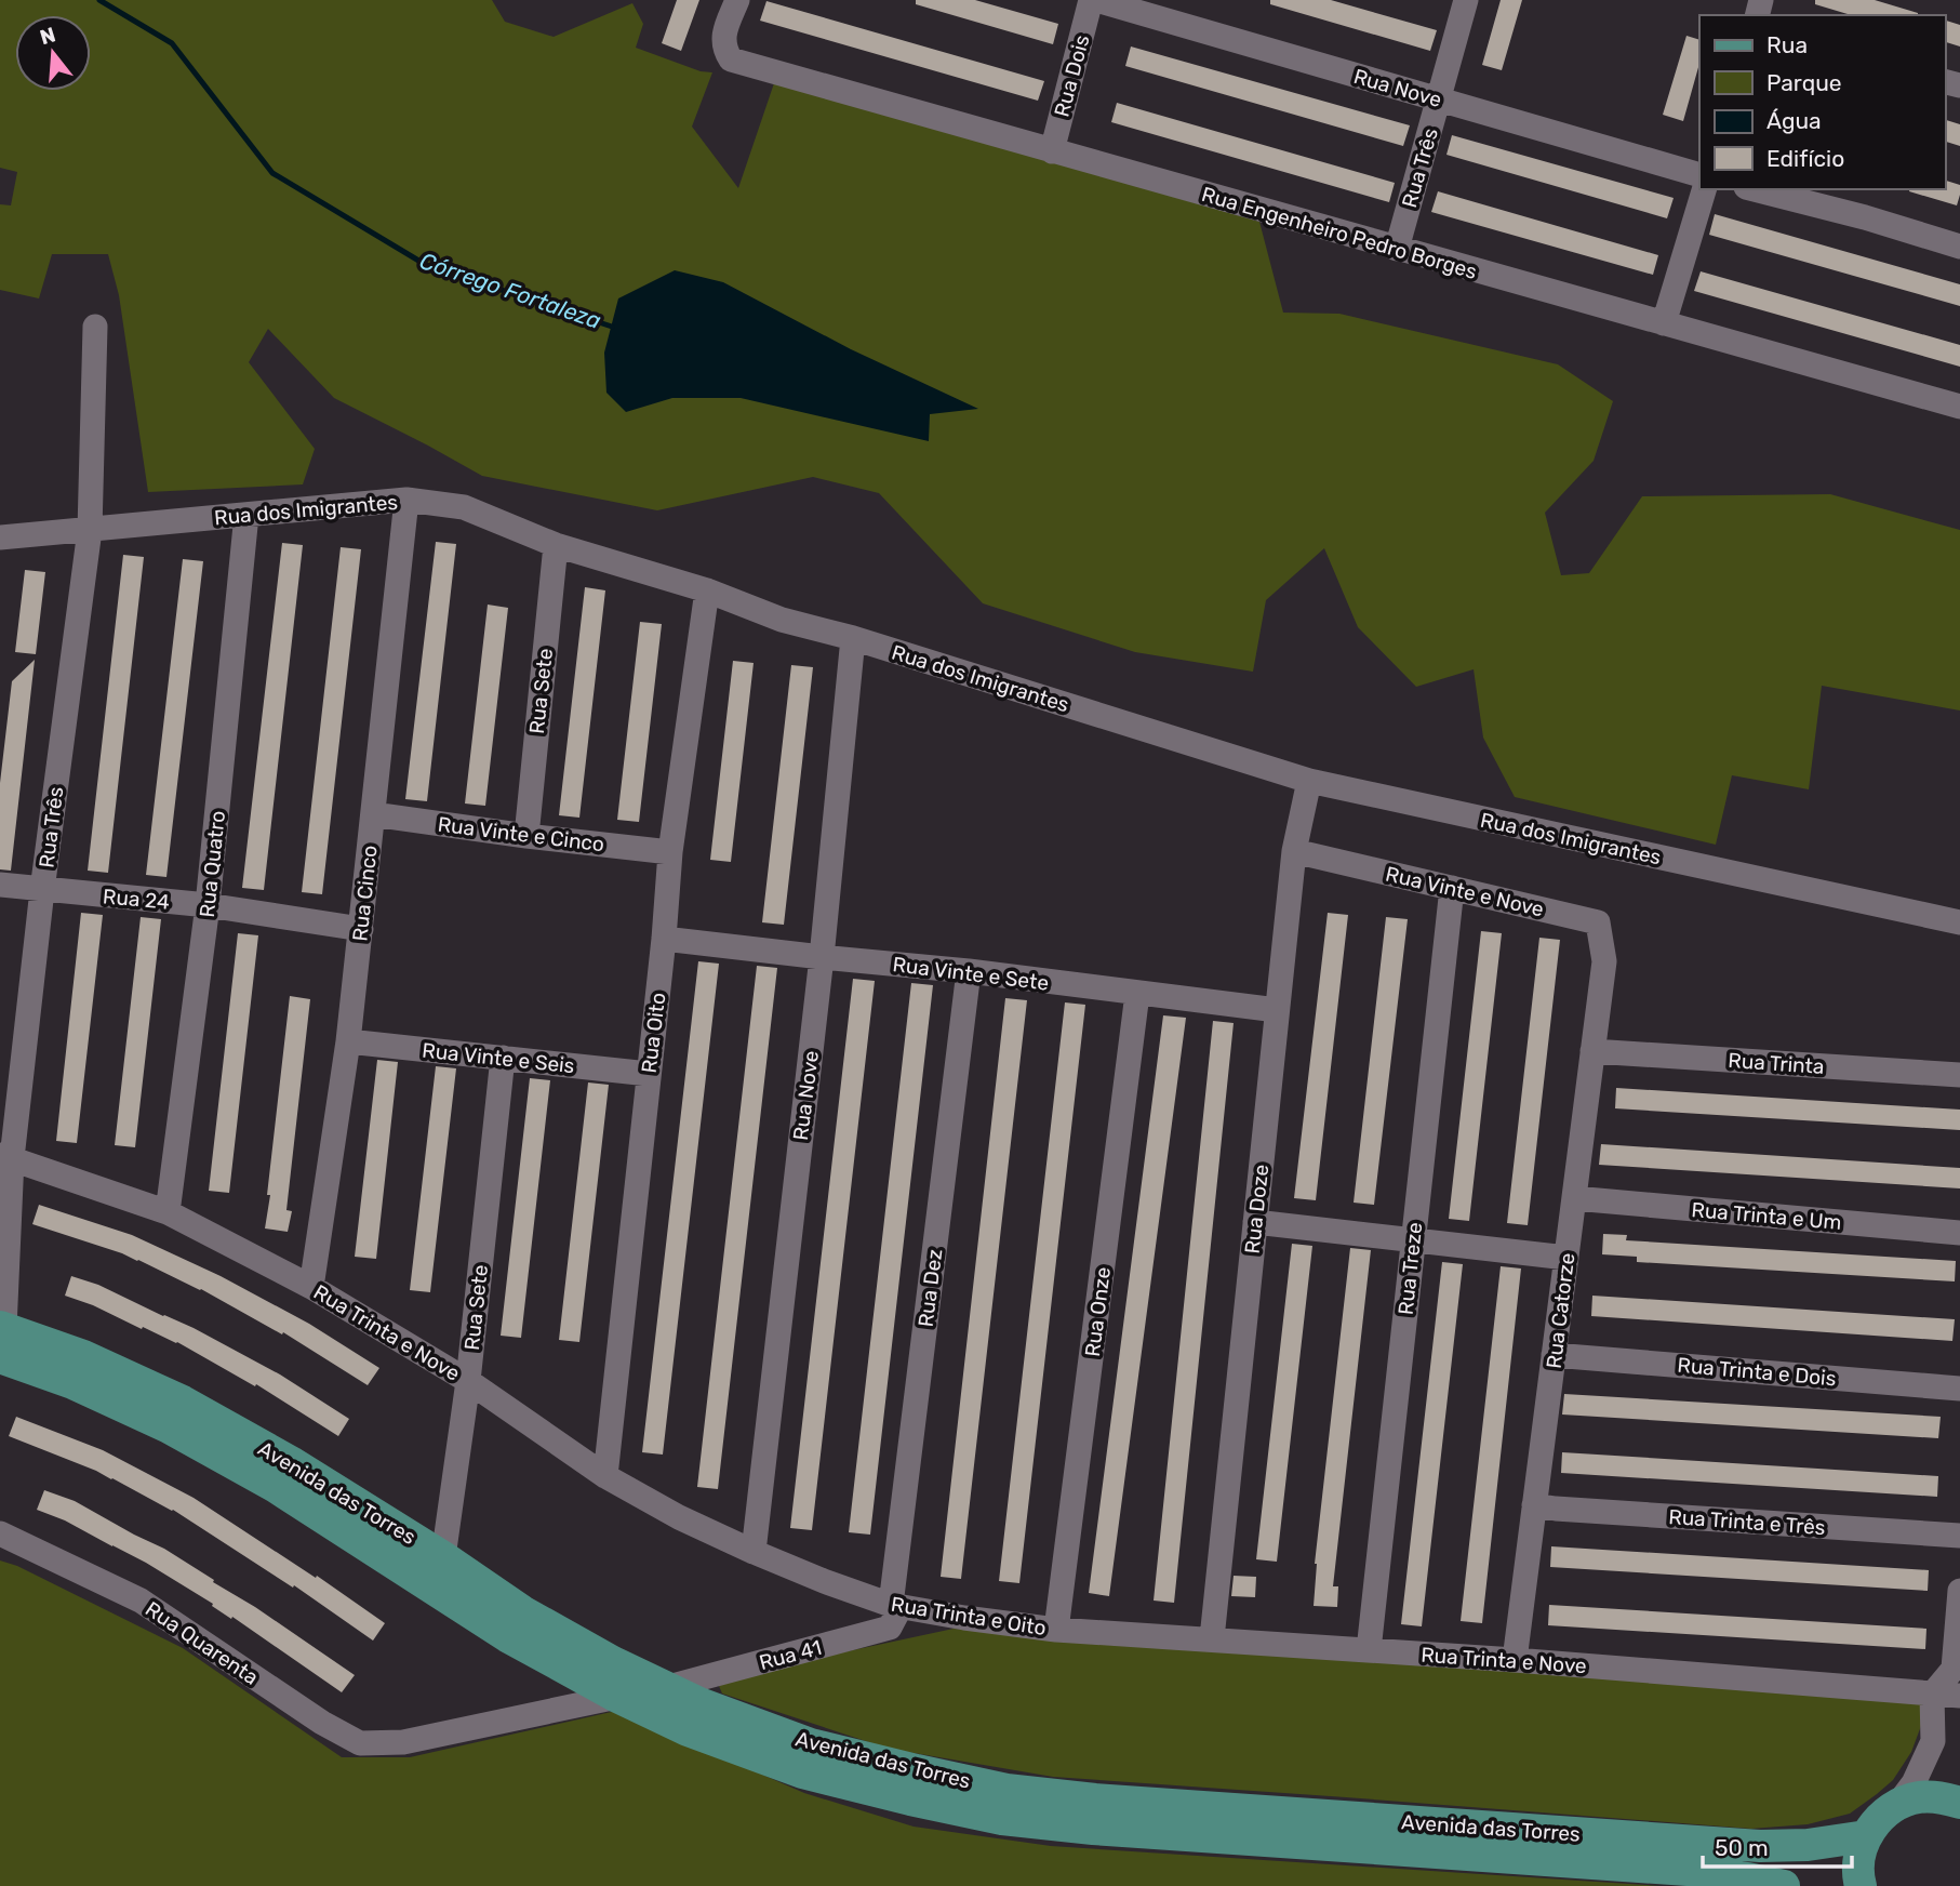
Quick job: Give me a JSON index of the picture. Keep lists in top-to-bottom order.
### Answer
{
  "streets": {
    "main road": ["Avenida das Torres"],
    "street": [
      "Rua Dois",
      "Rua Nove",
      "Rua Três",
      "Rua Engenheiro Pedro Borges",
      "Rua dos Imigrantes",
      "Rua Sete",
      "Rua Vinte e Cinco",
      "Rua Quatro",
      "Rua Vinte e Nove",
      "Rua Cinco",
      "Rua 24",
      "Rua Vinte e Sete",
      "Rua Oito",
      "Rua Vinte e Seis",
      "Rua Trinta",
      "Rua Doze",
      "Rua Trinta e Um",
      "Rua Treze",
      "Rua Dez",
      "Rua Catorze",
      "Rua Onze",
      "Rua Trinta e Nove",
      "Rua Trinta e Dois",
      "Rua Trinta e Três",
      "Rua Trinta e Oito",
      "Rua Quarenta",
      "Rua 41"
    ]
  },
  "crossings": [
    ["Rua Dois", "Rua Nove"],
    ["Rua Dois", "Rua Engenheiro Pedro Borges"],
    ["Rua Nove", "Rua Três"],
    ["Rua Nove", "Rua dos Imigrantes"],
    ["Rua Nove", "Rua Vinte e Sete"],
    ["Rua Nove", "Rua Trinta e Nove"],
    ["Rua Nove", "Rua Trinta e Oito"],
    ["Rua Três", "Rua Engenheiro Pedro Borges"],
    ["Rua Três", "Rua dos Imigrantes"],
    ["Rua Três", "Rua 24"],
    ["Rua Três", "Rua Trinta e Nove"],
    ["Rua Três", "Avenida das Torres"],
    ["Rua dos Imigrantes", "Rua Sete"],
    ["Rua dos Imigrantes", "Rua Quatro"],
    ["Rua dos Imigrantes", "Rua Cinco"],
    ["Rua dos Imigrantes", "Rua Oito"],
    ["Rua dos Imigrantes", "Rua Doze"],
    ["Rua Sete", "Rua Vinte e Cinco"],
    ["Rua Sete", "Rua Vinte e Seis"],
    ["Rua Sete", "Rua Trinta e Nove"],
    ["Rua Sete", "Avenida das Torres"],
    ["Rua Vinte e Cinco", "Rua Cinco"],
    ["Rua Vinte e Cinco", "Rua Oito"],
    ["Rua Quatro", "Rua 24"],
    ["Rua Quatro", "Rua Trinta e Nove"],
    ["Rua Vinte e Nove", "Rua Doze"],
    ["Rua Vinte e Nove", "Rua Treze"],
    ["Rua Vinte e Nove", "Rua Catorze"],
    ["Rua Cinco", "Rua 24"],
    ["Rua Cinco", "Rua Vinte e Seis"],
    ["Rua Cinco", "Rua Trinta e Nove"],
    ["Rua Vinte e Sete", "Rua Oito"],
    ["Rua Vinte e Sete", "Rua Doze"],
    ["Rua Vinte e Sete", "Rua Dez"],
    ["Rua Vinte e Sete", "Rua Onze"],
    ["Rua Oito", "Rua Vinte e Seis"],
    ["Rua Oito", "Rua Trinta e Nove"],
    ["Rua Trinta", "Rua Catorze"],
    ["Rua Doze", "Rua Trinta e Nove"],
    ["Rua Trinta e Um", "Rua Catorze"],
    ["Rua Treze", "Rua Trinta e Nove"],
    ["Rua Dez", "Rua Trinta e Oito"],
    ["Rua Dez", "Rua 41"],
    ["Rua Catorze", "Rua Trinta e Nove"],
    ["Rua Catorze", "Rua Trinta e Dois"],
    ["Rua Catorze", "Rua Trinta e Três"],
    ["Rua Onze", "Rua Trinta e Nove"],
    ["Rua Onze", "Rua Trinta e Oito"],
    ["Rua Trinta e Nove", "Rua Trinta e Oito"],
    ["Avenida das Torres", "Rua Quarenta"],
    ["Avenida das Torres", "Rua 41"],
    ["Rua Trinta e Oito", "Rua 41"]
  ],
  "water": ["Córrego Fortaleza"],
  "legend": [
    "Rua",
    "Parque",
    "Água",
    "Edifício"
  ],
  "scale_bar": "50 m",
  "north": "top"
}
